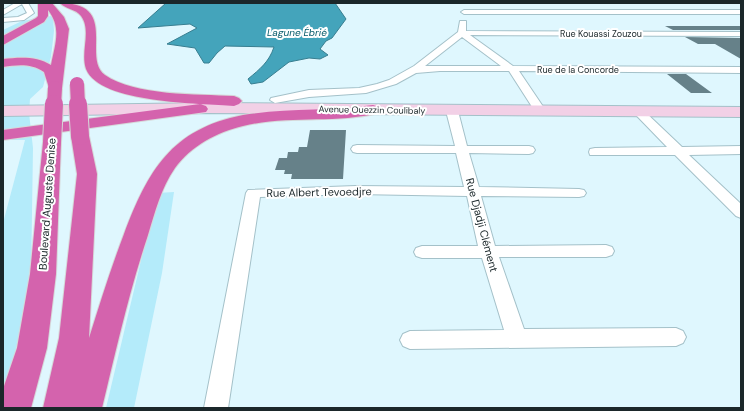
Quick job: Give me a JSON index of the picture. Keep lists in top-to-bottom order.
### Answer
{
  "streets": {
    "highway": ["Boulevard Auguste Denise"],
    "street": [
      "Rue Kouassi Zouzou",
      "Rue de la Concorde",
      "Avenue Ouezzin Coulibaly",
      "Rue Albert Tevoedjre",
      "Rue Djadji Clément"
    ]
  },
  "crossings": [
    ["Avenue Ouezzin Coulibaly", "Rue Djadji Clément"],
    ["Rue Albert Tevoedjre", "Rue Djadji Clément"]
  ],
  "water": ["Lagune Ébrié"]
}
